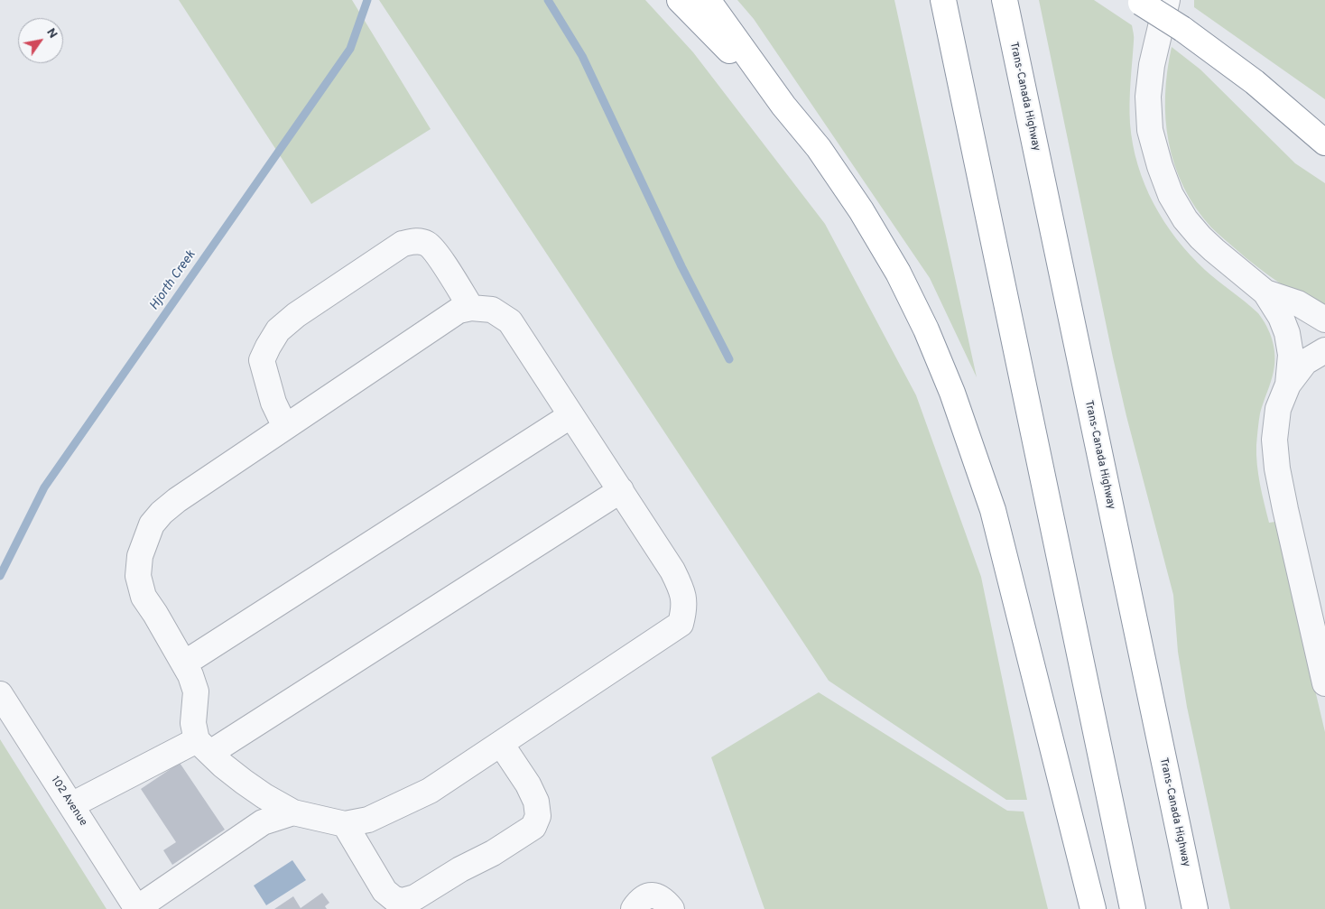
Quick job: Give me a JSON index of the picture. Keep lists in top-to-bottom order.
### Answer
{
  "streets": {
    "highway": ["Trans-Canada Highway"],
    "street": ["102 Avenue"]
  },
  "water": ["Hjorth Creek"],
  "north": "top right"
}
